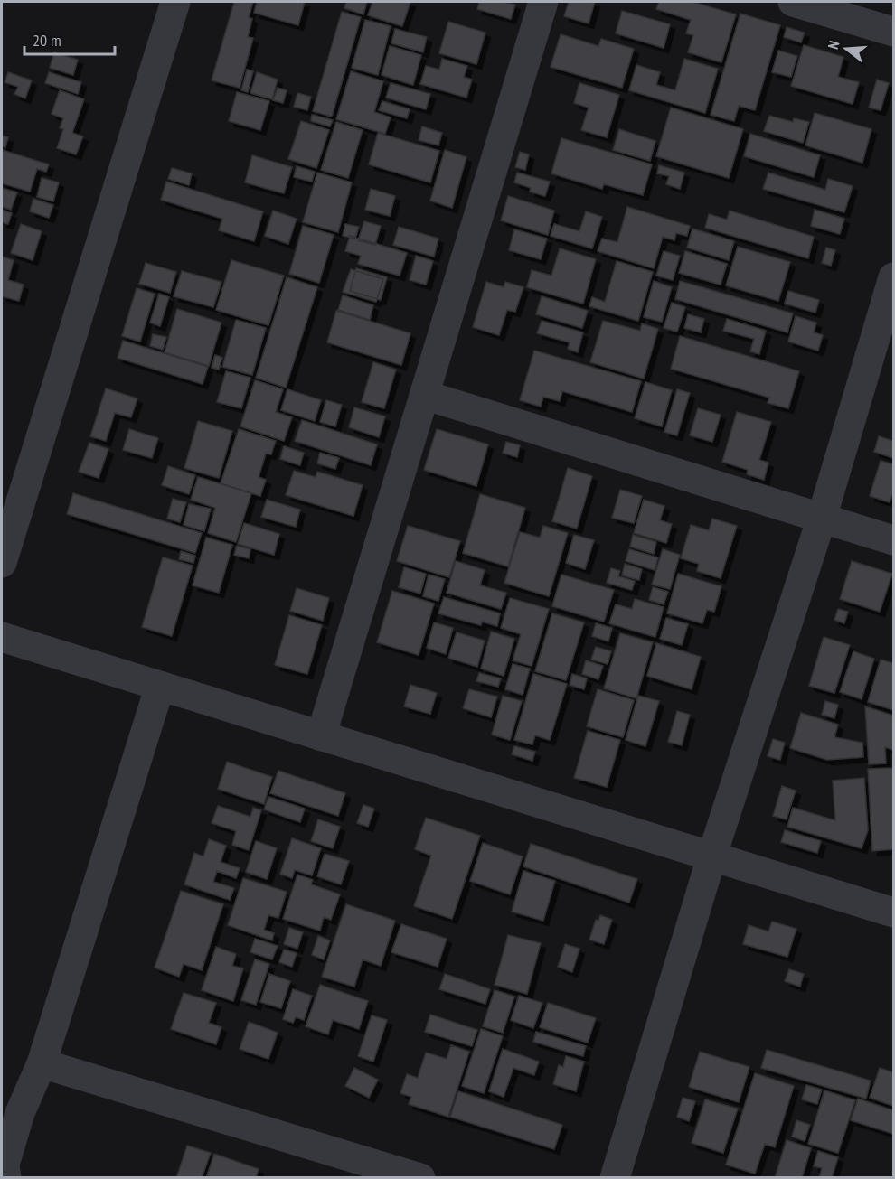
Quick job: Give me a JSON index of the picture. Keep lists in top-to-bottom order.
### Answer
{
  "scale_bar": "20 m",
  "north": "left"
}
